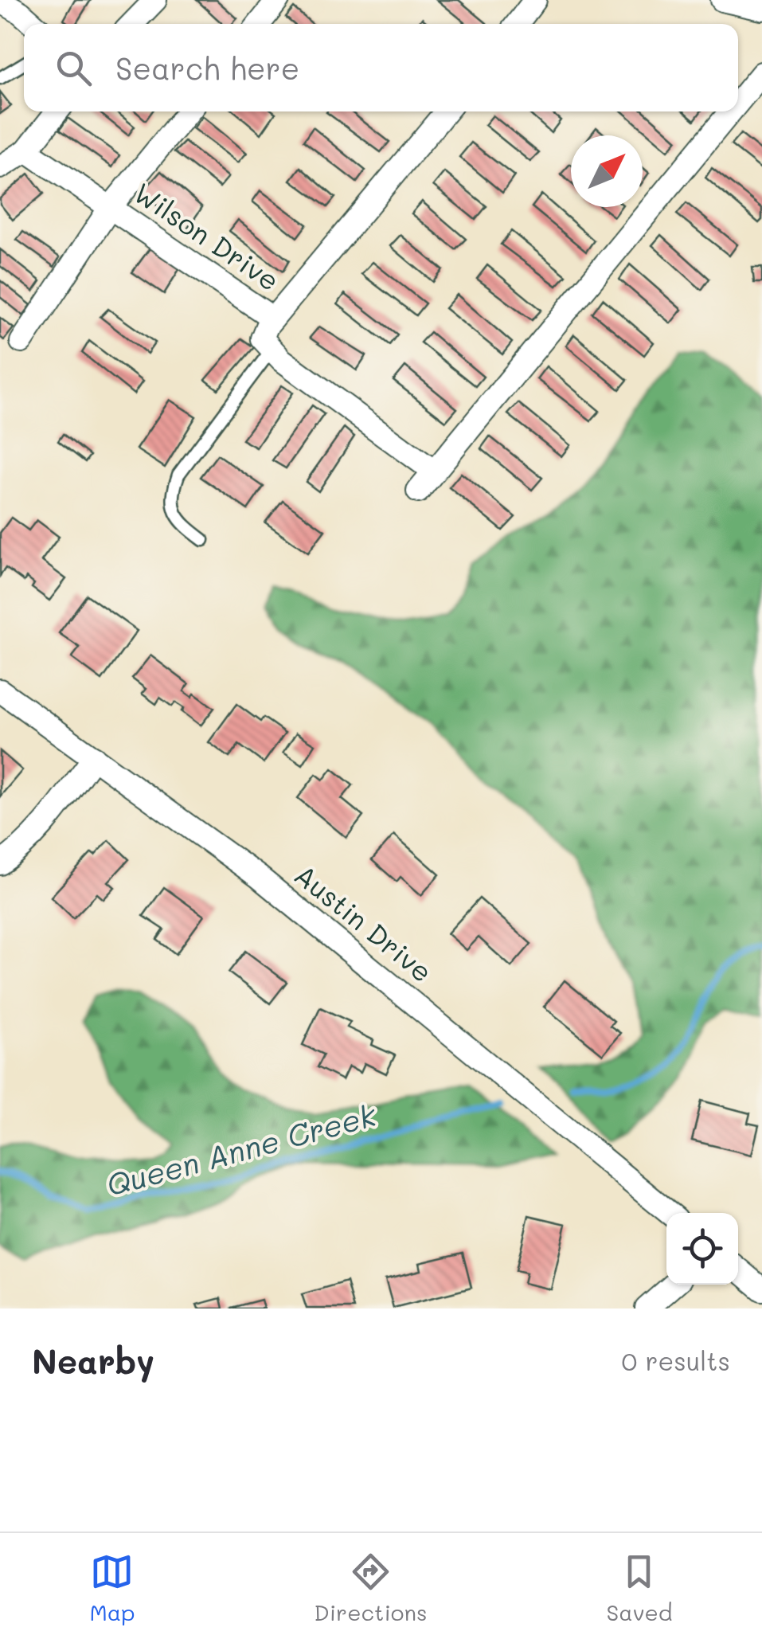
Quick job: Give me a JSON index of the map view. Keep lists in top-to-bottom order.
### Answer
{
  "streets": {
    "street": ["Wilson Drive", "Austin Drive"]
  },
  "water": ["Queen Anne Creek"],
  "north": "top right",
  "page": {
    "search": "Search here",
    "heading": ["Nearby", "0 results"],
    "nav": ["Map", "Directions", "Saved"]
  }
}
